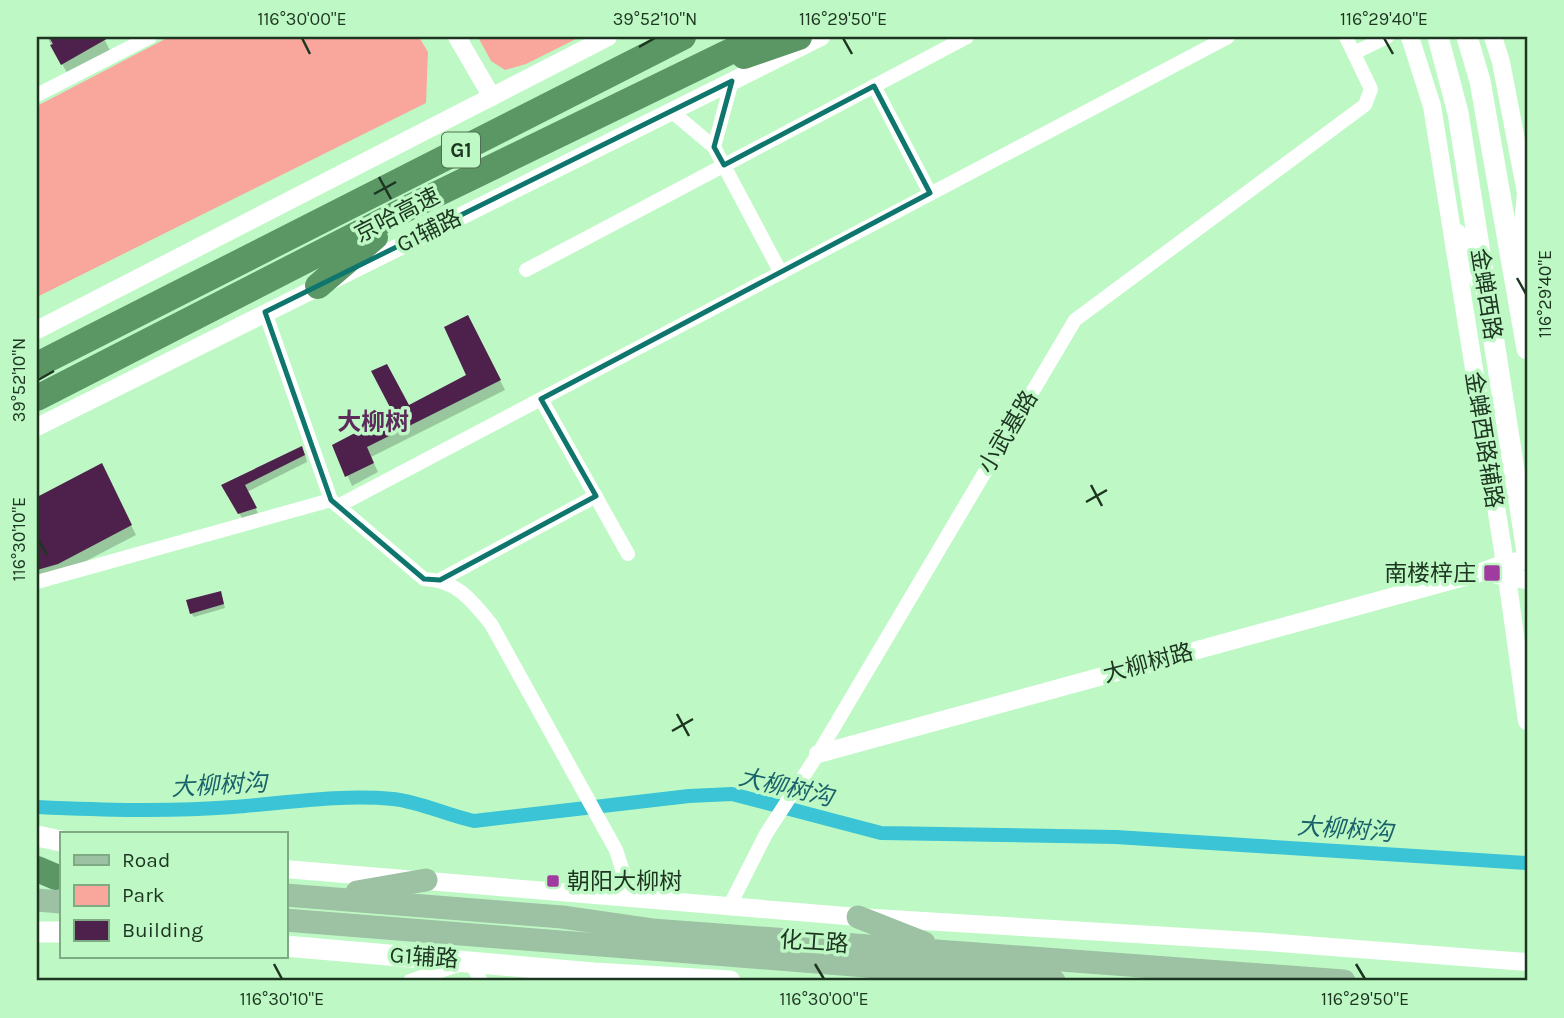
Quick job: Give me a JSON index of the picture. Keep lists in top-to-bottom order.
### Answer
{
  "streets": {
    "highway": ["G1", "京哈高速"],
    "main road": ["G1辅路", "金蝉西路", "化工路"],
    "street": ["小武基路", "金蝉西路辅路", "大柳树路"]
  },
  "crossings": [
    ["小武基路", "大柳树路"],
    ["金蝉西路辅路", "大柳树路"]
  ],
  "districts": ["大柳树"],
  "water": ["大柳树沟"],
  "places": {
    "transit": ["南楼梓庄", "朝阳大柳树"]
  },
  "legend": ["Road", "Park", "Building"],
  "coordinates": [
    "116°30'00\"E",
    "39°52'10\"N",
    "116°29'50\"E",
    "116°29'40\"E",
    "116°30'10\"E"
  ]
}
